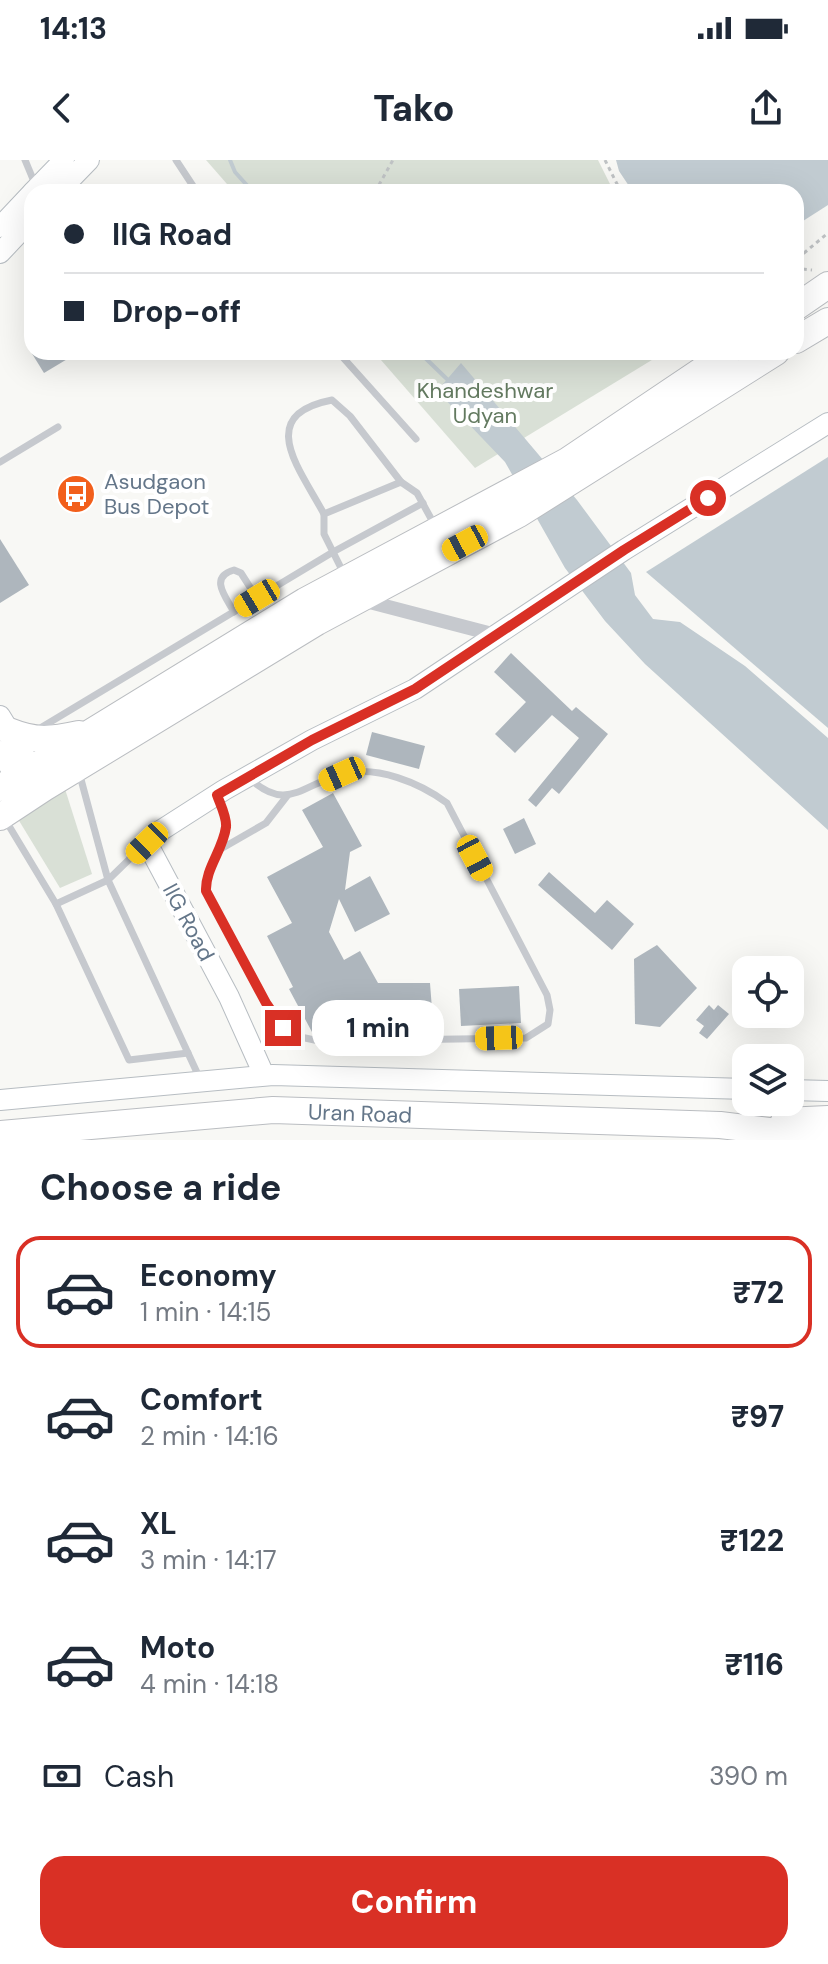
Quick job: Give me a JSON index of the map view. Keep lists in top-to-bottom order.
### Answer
{
  "streets": {
    "highway": ["Uran Road"],
    "street": ["IIG Road"]
  },
  "parks": ["Khandeshwar Udyan"],
  "places": {
    "bus stop": ["Asudgaon Bus Depot"]
  },
  "page": {
    "status": "14:13",
    "header": "Tako",
    "banner": ["IIG Road", "Drop-off"],
    "bubble": "1 min",
    "heading": "Choose a ride",
    "list": [
      {
        "name": "Economy",
        "note": "1 min · 14:15",
        "value": "₹72"
      },
      {
        "name": "Comfort",
        "note": "2 min · 14:16",
        "value": "₹97"
      },
      {
        "name": "XL",
        "note": "3 min · 14:17",
        "value": "₹122"
      },
      {
        "name": "Moto",
        "note": "4 min · 14:18",
        "value": "₹116"
      }
    ],
    "pay": ["Cash", "390 m"],
    "buttons": "Confirm"
  }
}
